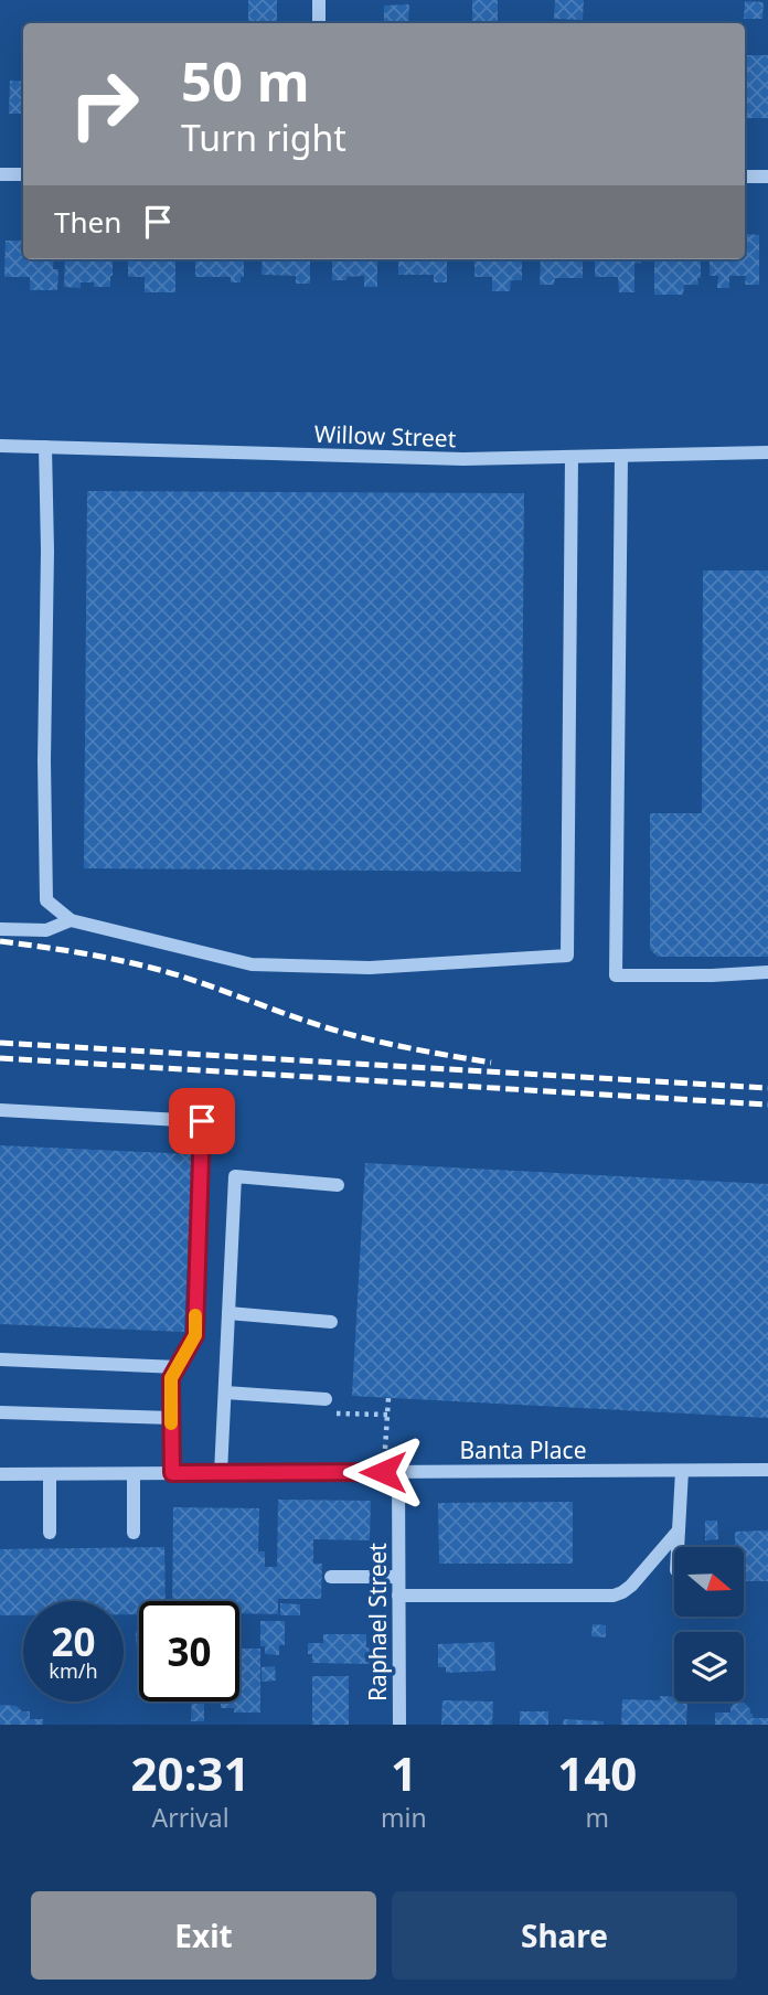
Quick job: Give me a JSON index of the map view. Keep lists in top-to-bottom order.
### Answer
{
  "streets": {
    "street": ["Willow Street", "Banta Place", "Raphael Street"]
  },
  "crossings": [
    ["Banta Place", "Raphael Street"]
  ],
  "north": "right",
  "page": {
    "turn": ["50 m", "Turn right"],
    "then": "Then",
    "speed": "20 km/h",
    "limit": "30",
    "eta": [
      "20:31",
      "Arrival",
      "1",
      "min",
      "140",
      "m"
    ],
    "buttons": ["Exit", "Share"]
  }
}
